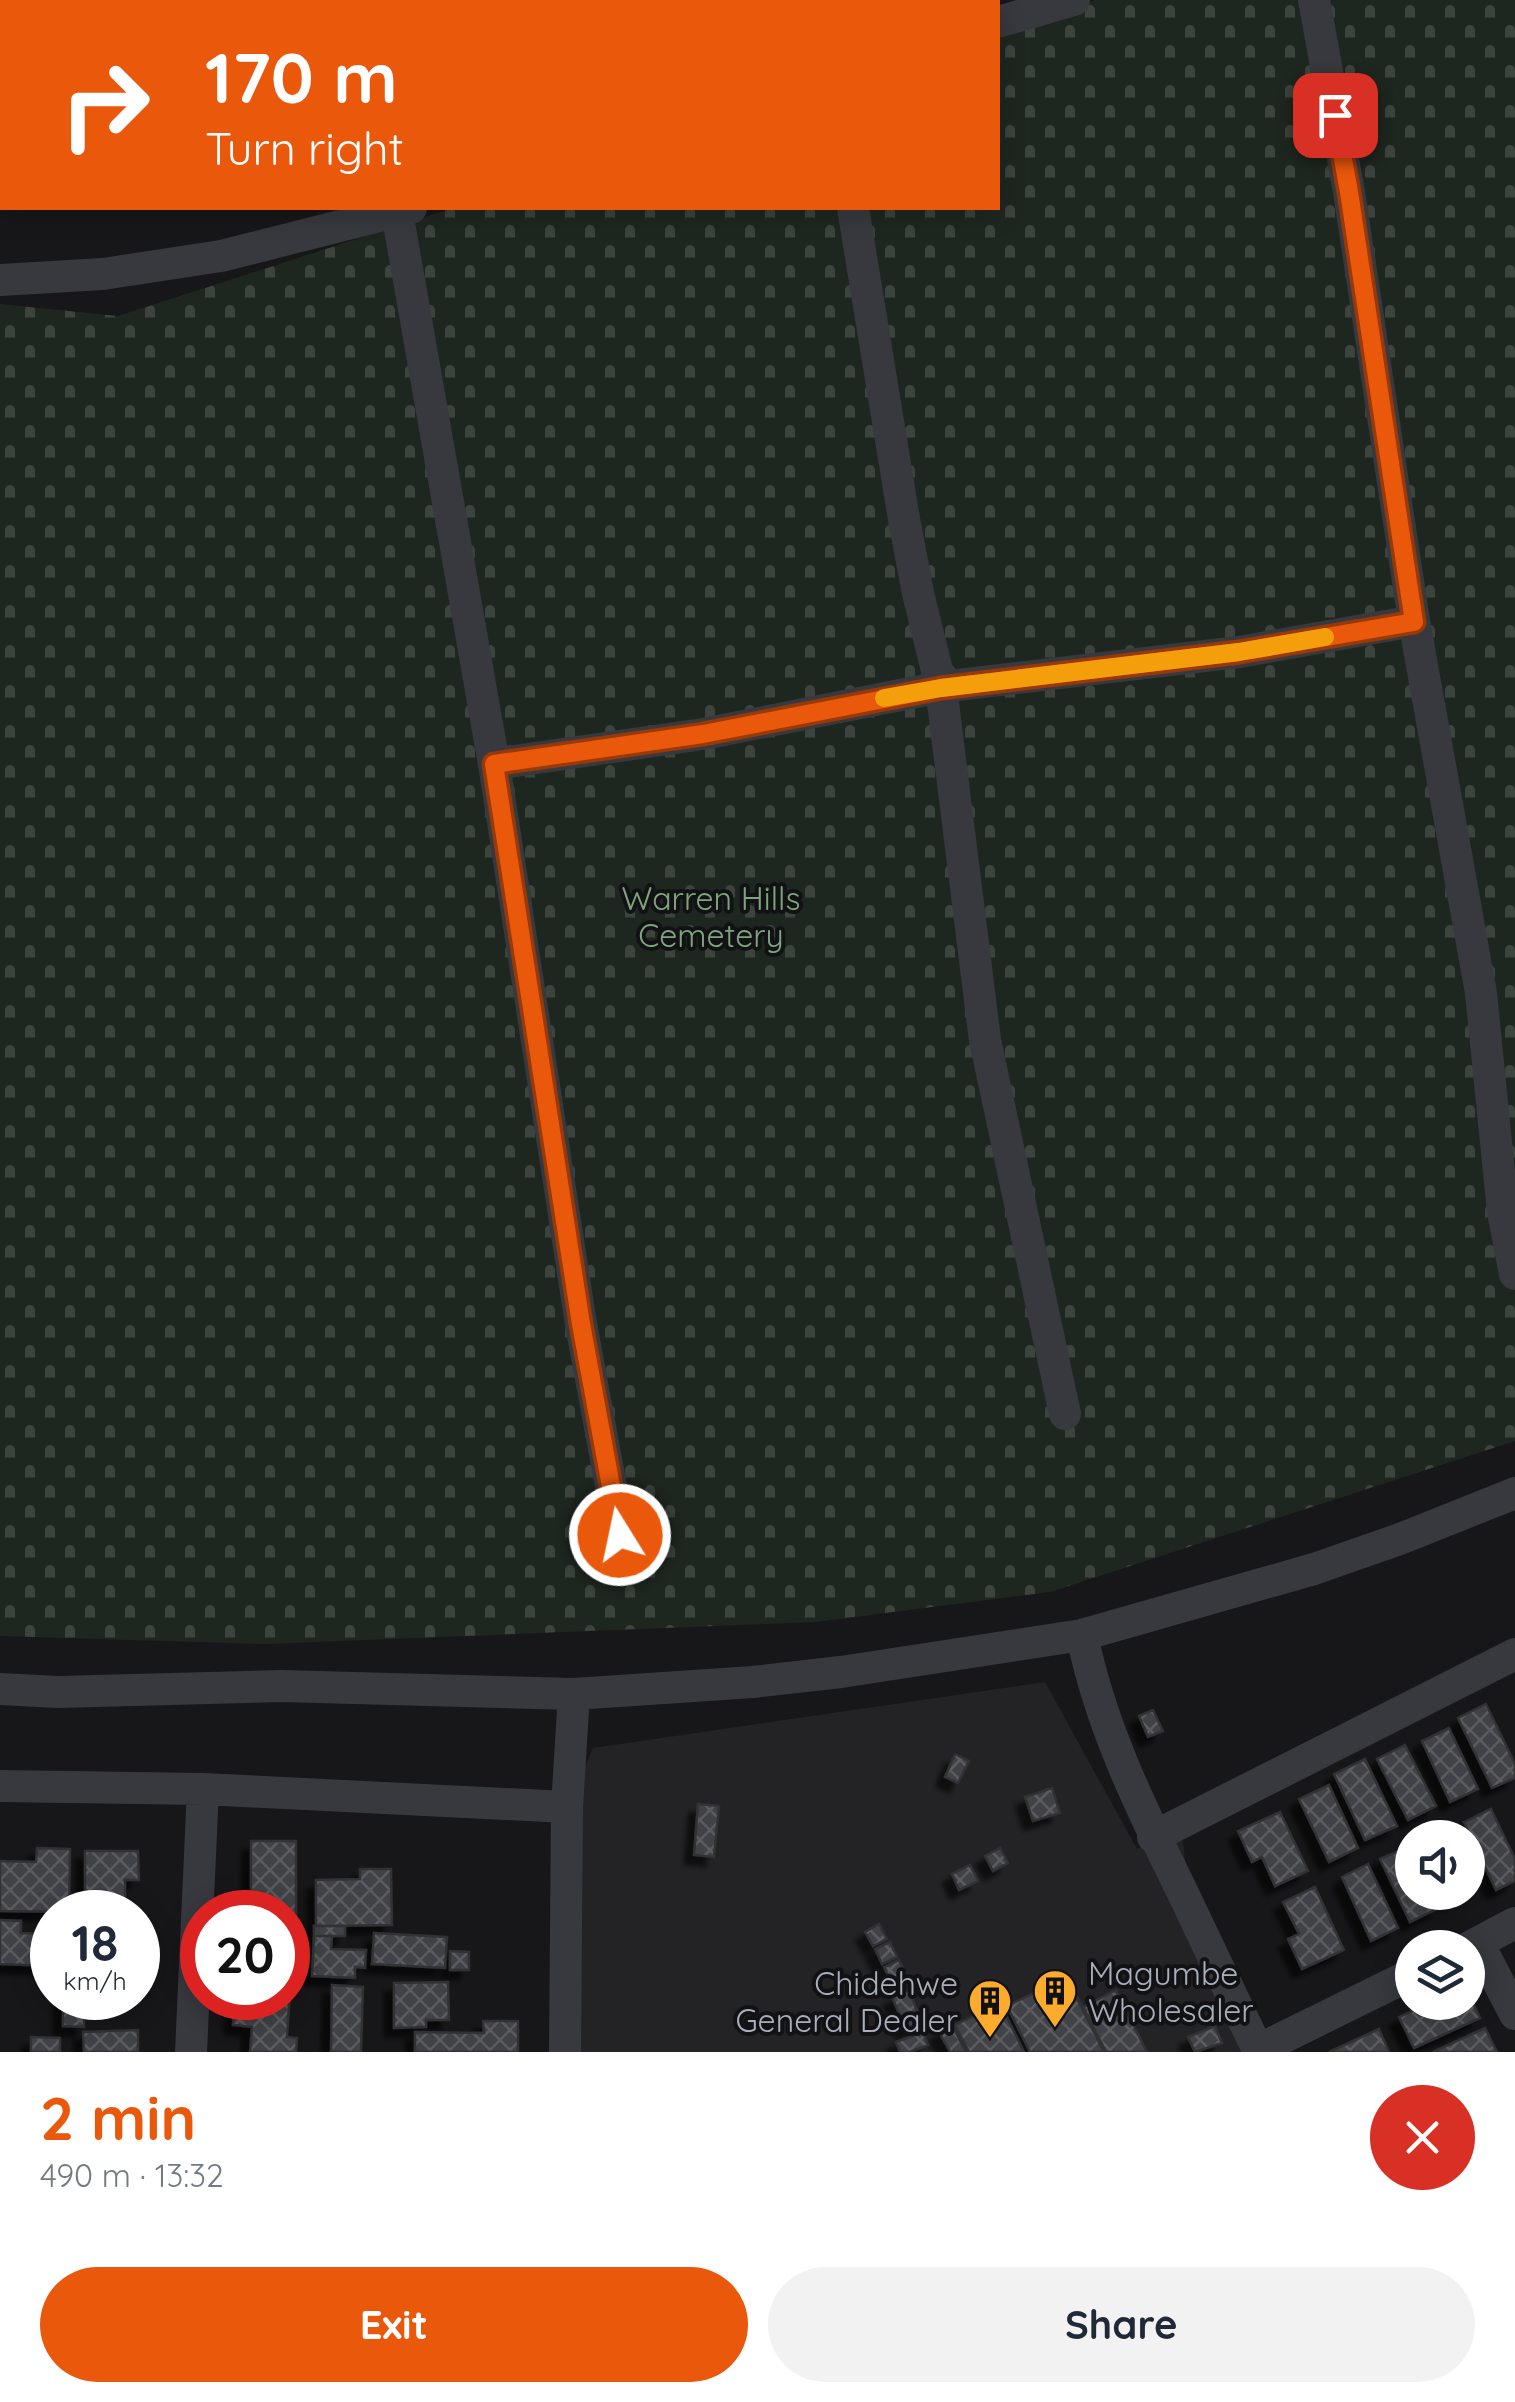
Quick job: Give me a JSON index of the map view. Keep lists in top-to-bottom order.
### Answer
{
  "parks": ["Warren Hills Cemetery"],
  "places": {
    "building": ["Magumbe Wholesaler", "Chidehwe General Dealer"]
  },
  "page": {
    "turn": ["170 m", "Turn right"],
    "speed": "18 km/h",
    "limit": "20",
    "heading": ["2 min", "490 m · 13:32"],
    "buttons": ["Exit", "Share"]
  }
}
